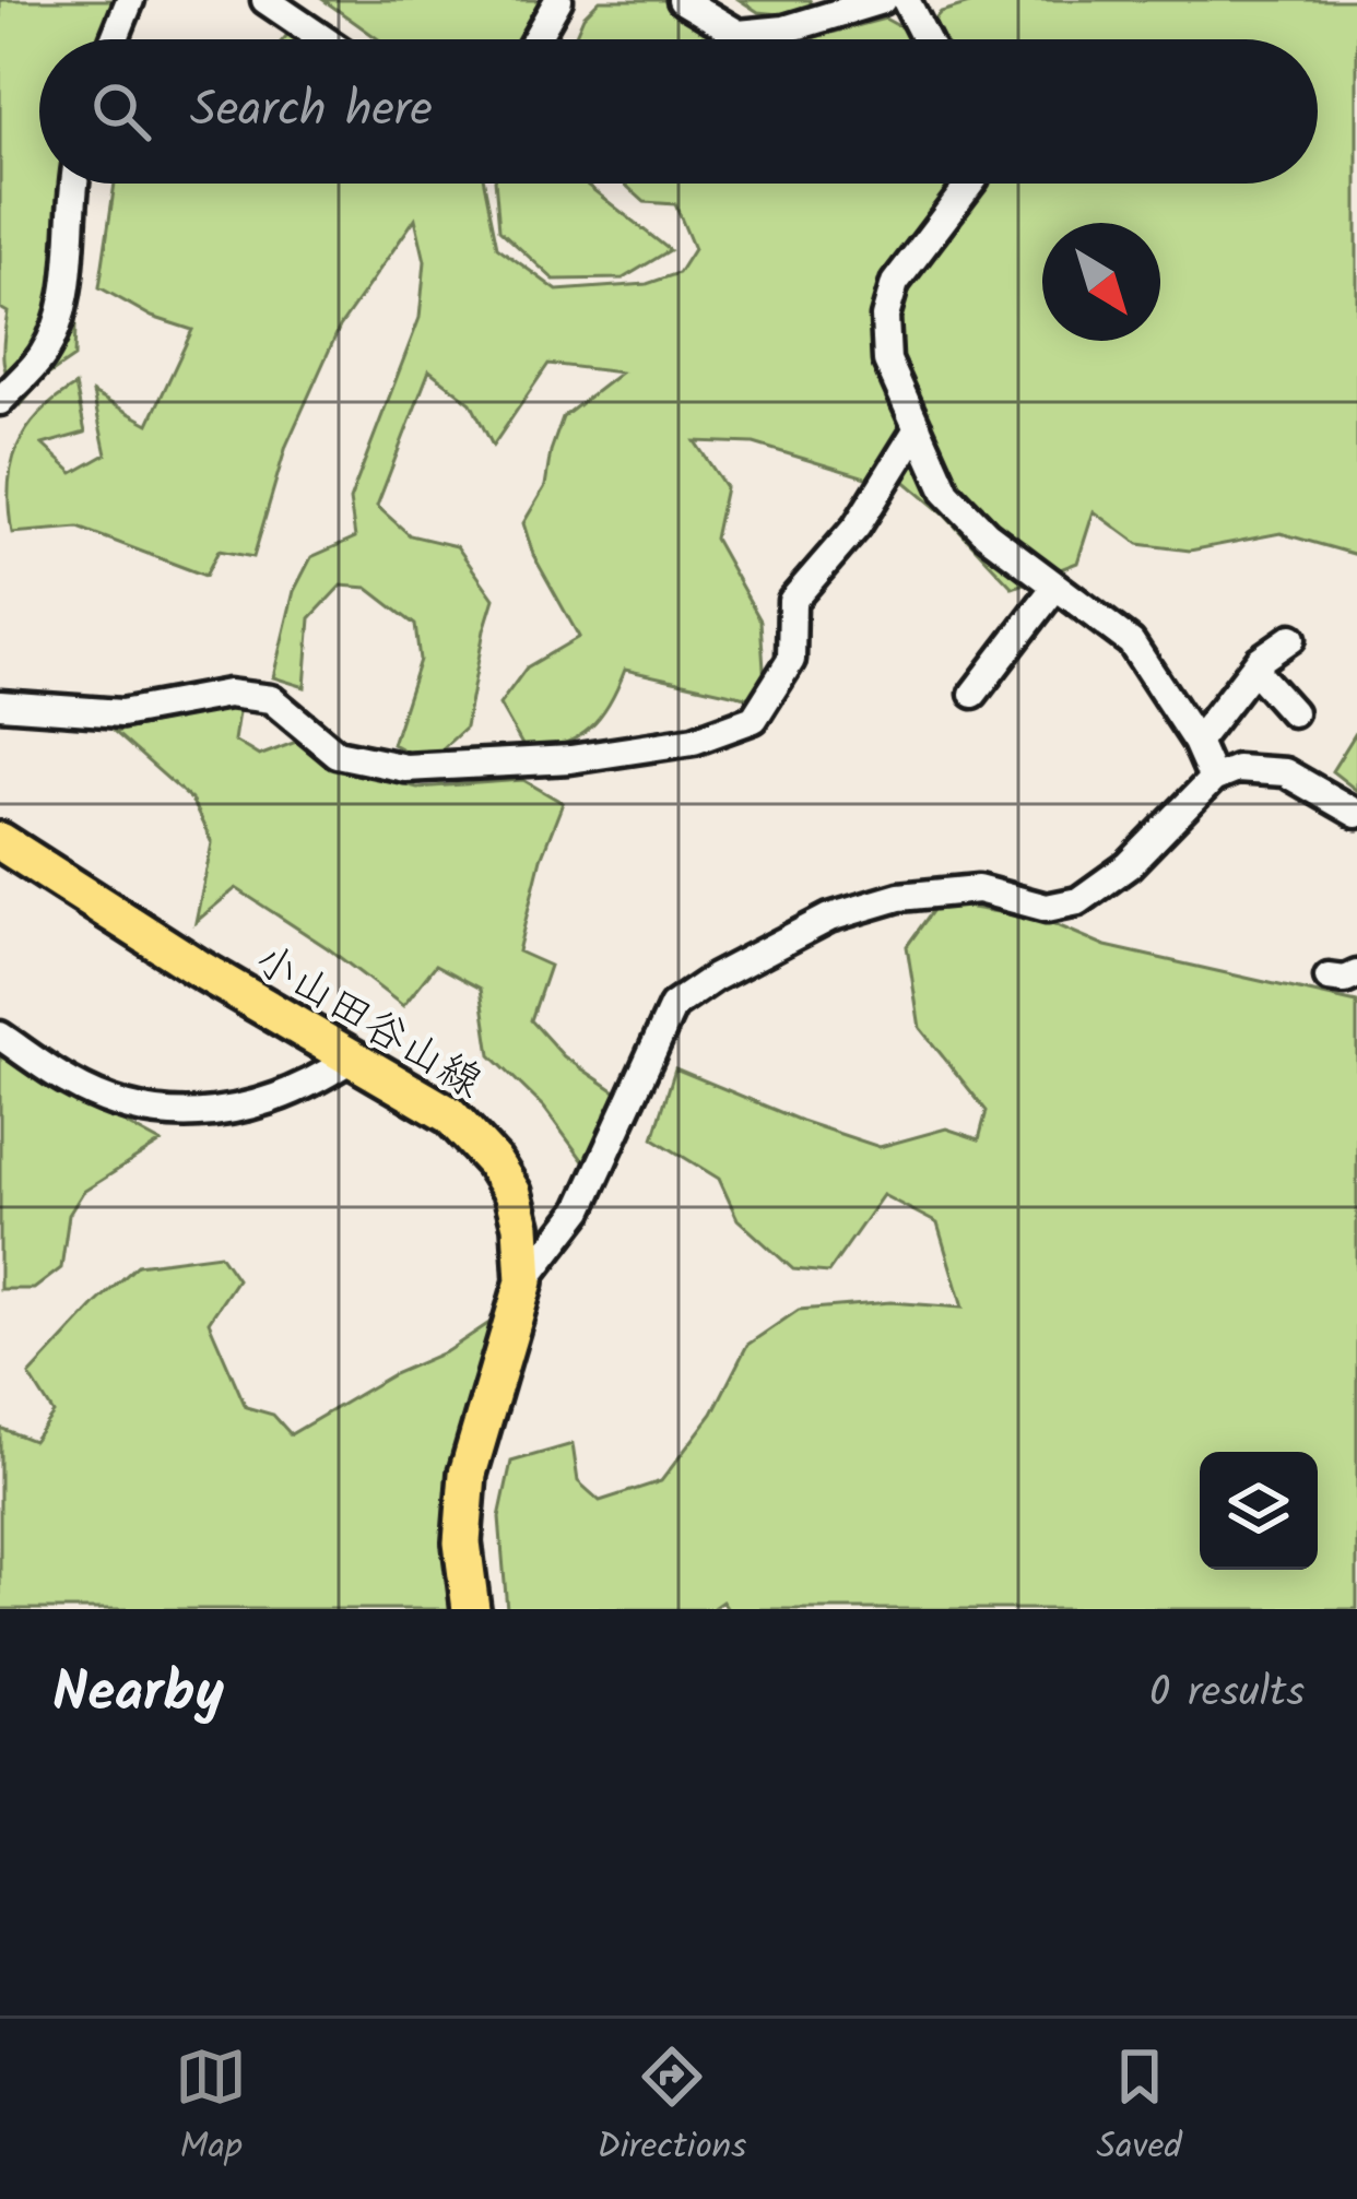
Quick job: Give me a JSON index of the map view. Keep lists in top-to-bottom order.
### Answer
{
  "streets": {
    "main road": ["小山田谷山線"]
  },
  "north": "bottom right",
  "page": {
    "search": "Search here",
    "heading": ["Nearby", "0 results"],
    "nav": ["Map", "Directions", "Saved"]
  }
}
